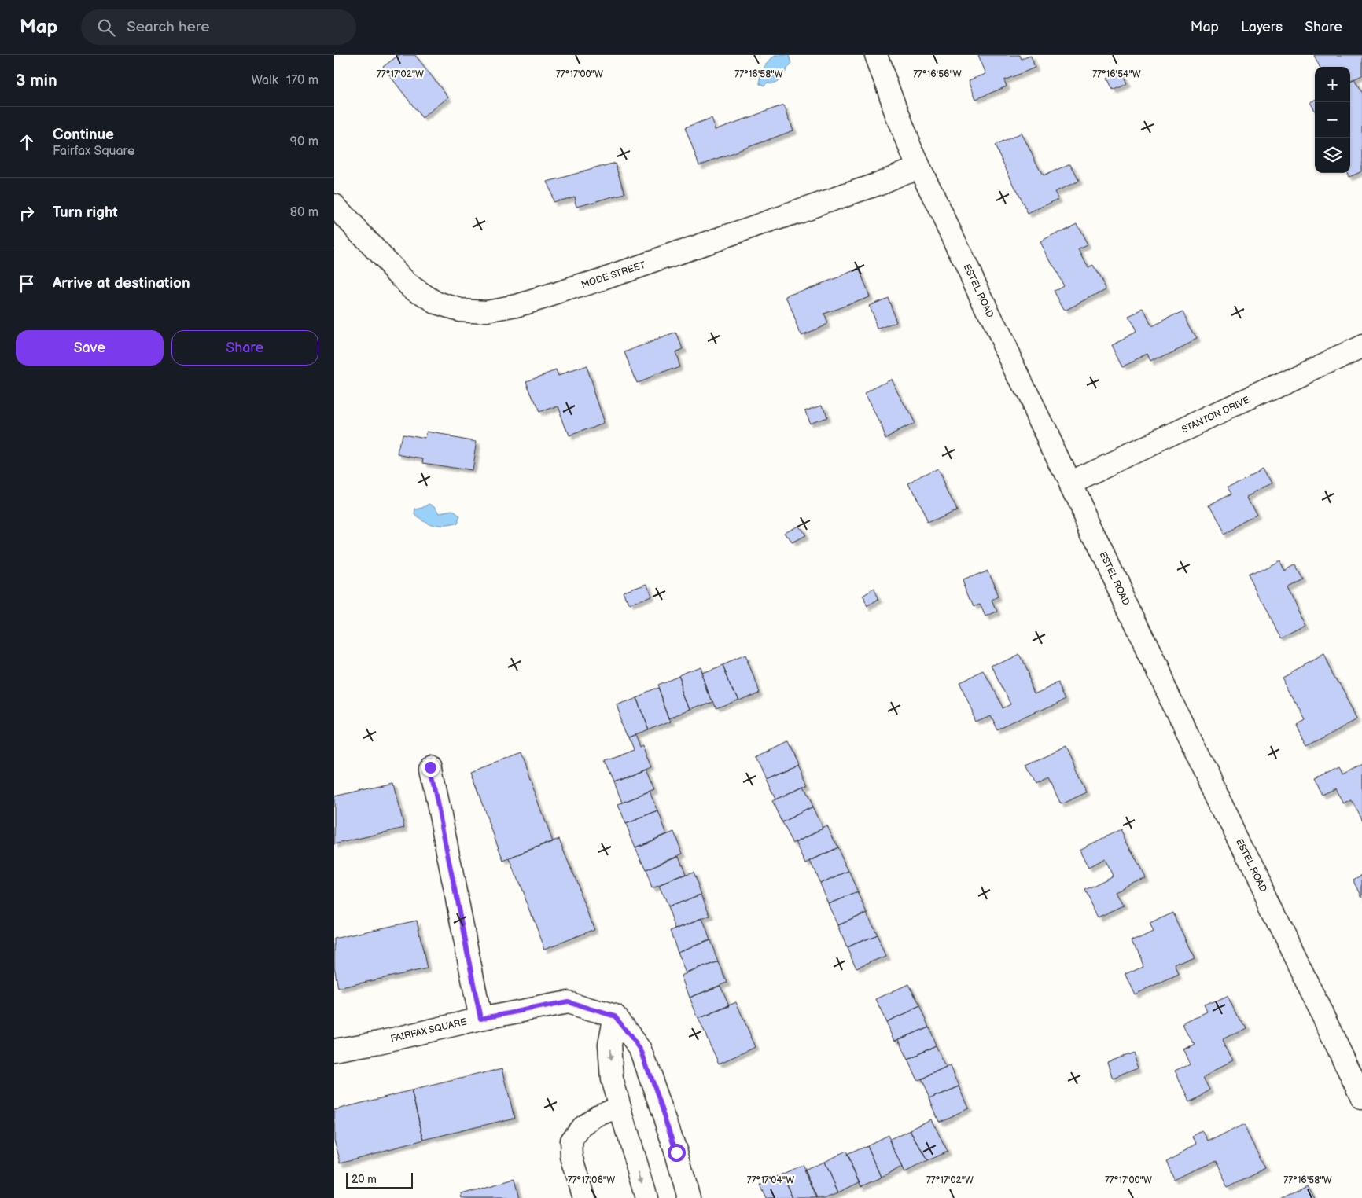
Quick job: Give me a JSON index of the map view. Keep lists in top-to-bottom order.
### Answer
{
  "streets": {
    "street": [
      "MODE STREET",
      "ESTEL ROAD",
      "STANTON DRIVE",
      "FAIRFAX SQUARE"
    ]
  },
  "crossings": [
    ["MODE STREET", "ESTEL ROAD"],
    ["ESTEL ROAD", "STANTON DRIVE"]
  ],
  "scale_bar": "20 m",
  "page": {
    "header": "Map",
    "search": "Search here",
    "nav": ["Map", "Layers", "Share"],
    "heading": ["3 min", "Walk · 170 m"],
    "map_buttons": ["+", "−"],
    "list": [
      ["Continue", "Fairfax Square", "90 m"],
      ["Turn right", "80 m"],
      "Arrive at destination"
    ],
    "buttons": ["Save", "Share"],
    "scale": "20 m"
  },
  "coordinates": [
    "77°17'02\"W",
    "77°17'00\"W",
    "77°16'56\"W",
    "77°16'54\"W",
    "77°16'58\"W",
    "77°17'06\"W",
    "77°17'04\"W"
  ]
}
